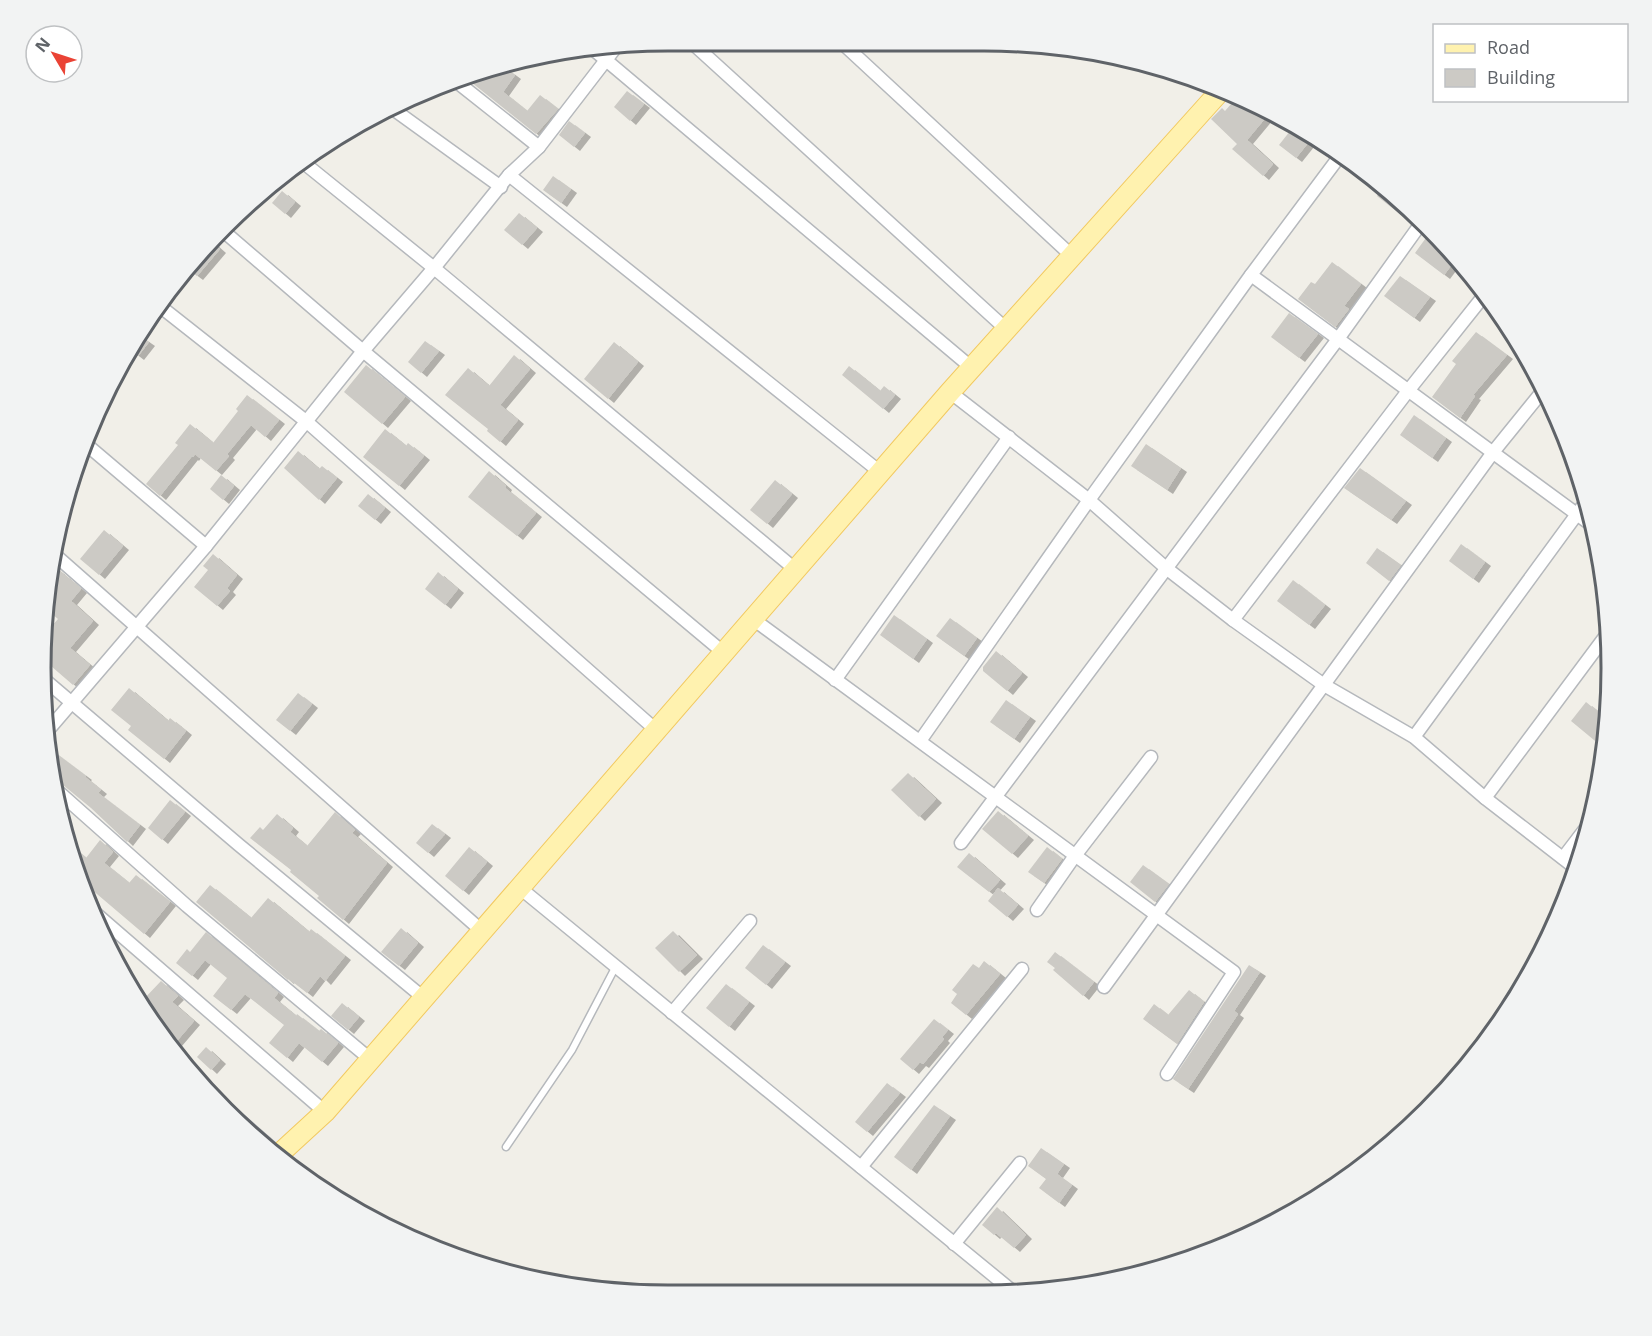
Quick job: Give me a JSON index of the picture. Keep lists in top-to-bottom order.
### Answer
{
  "legend": ["Road", "Building"],
  "north": "top left"
}
